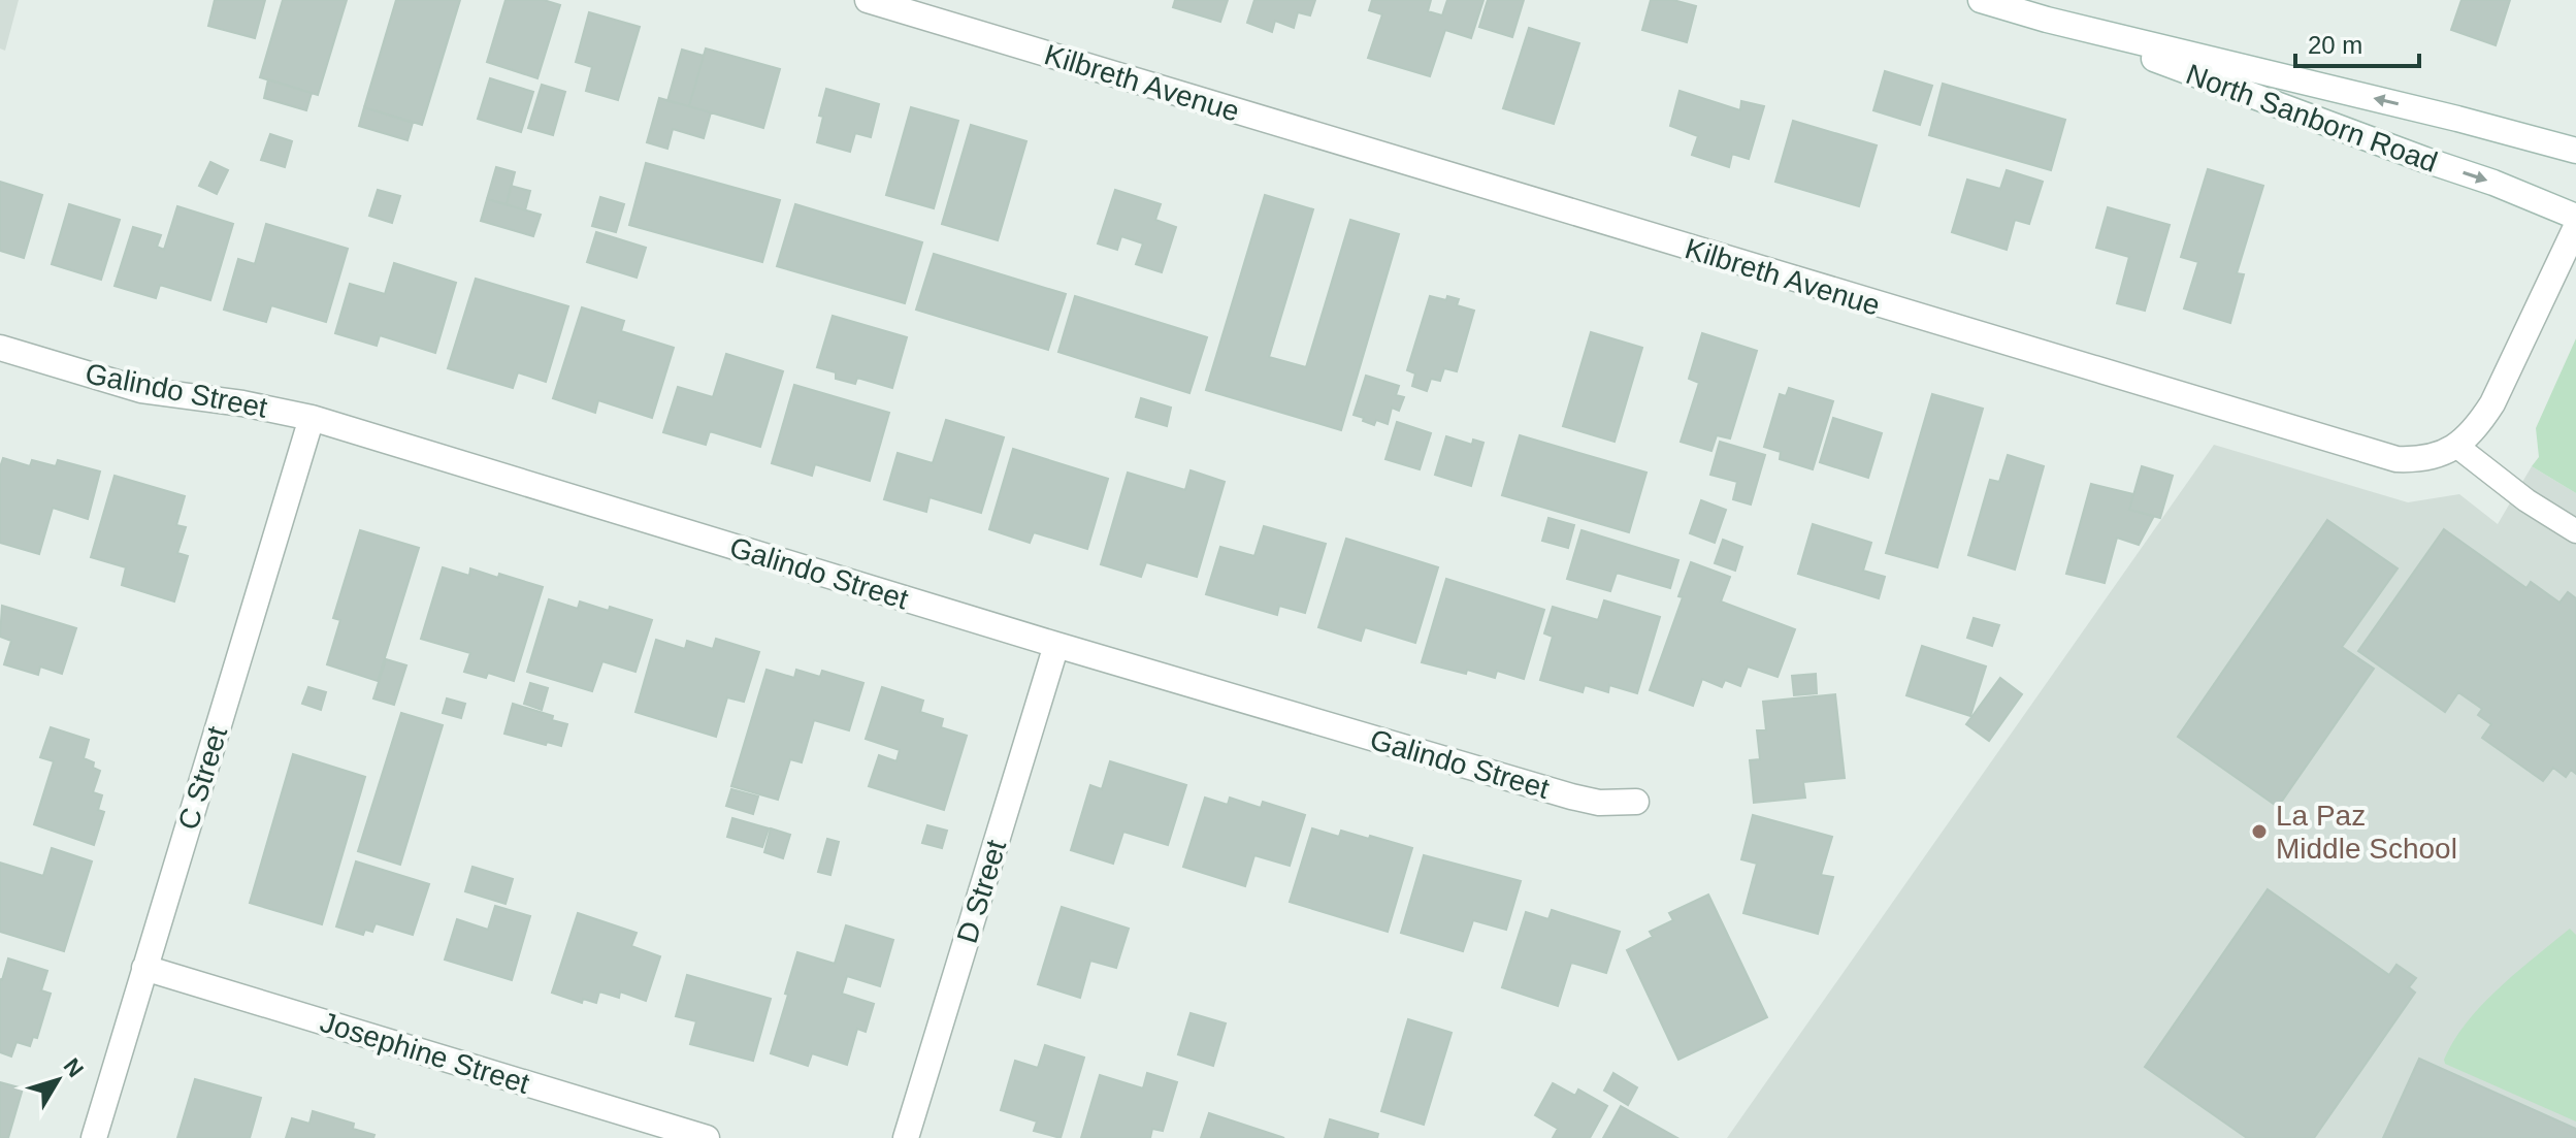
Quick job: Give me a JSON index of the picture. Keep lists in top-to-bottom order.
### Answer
{
  "streets": {
    "street": [
      "Kilbreth Avenue",
      "North Sanborn Road",
      "Galindo Street",
      "C Street",
      "D Street",
      "Josephine Street"
    ]
  },
  "crossings": [
    ["Galindo Street", "C Street"],
    ["Galindo Street", "D Street"],
    ["C Street", "Josephine Street"]
  ],
  "places": ["La Paz Middle School"],
  "scale_bar": "20 m",
  "north": "top right"
}
